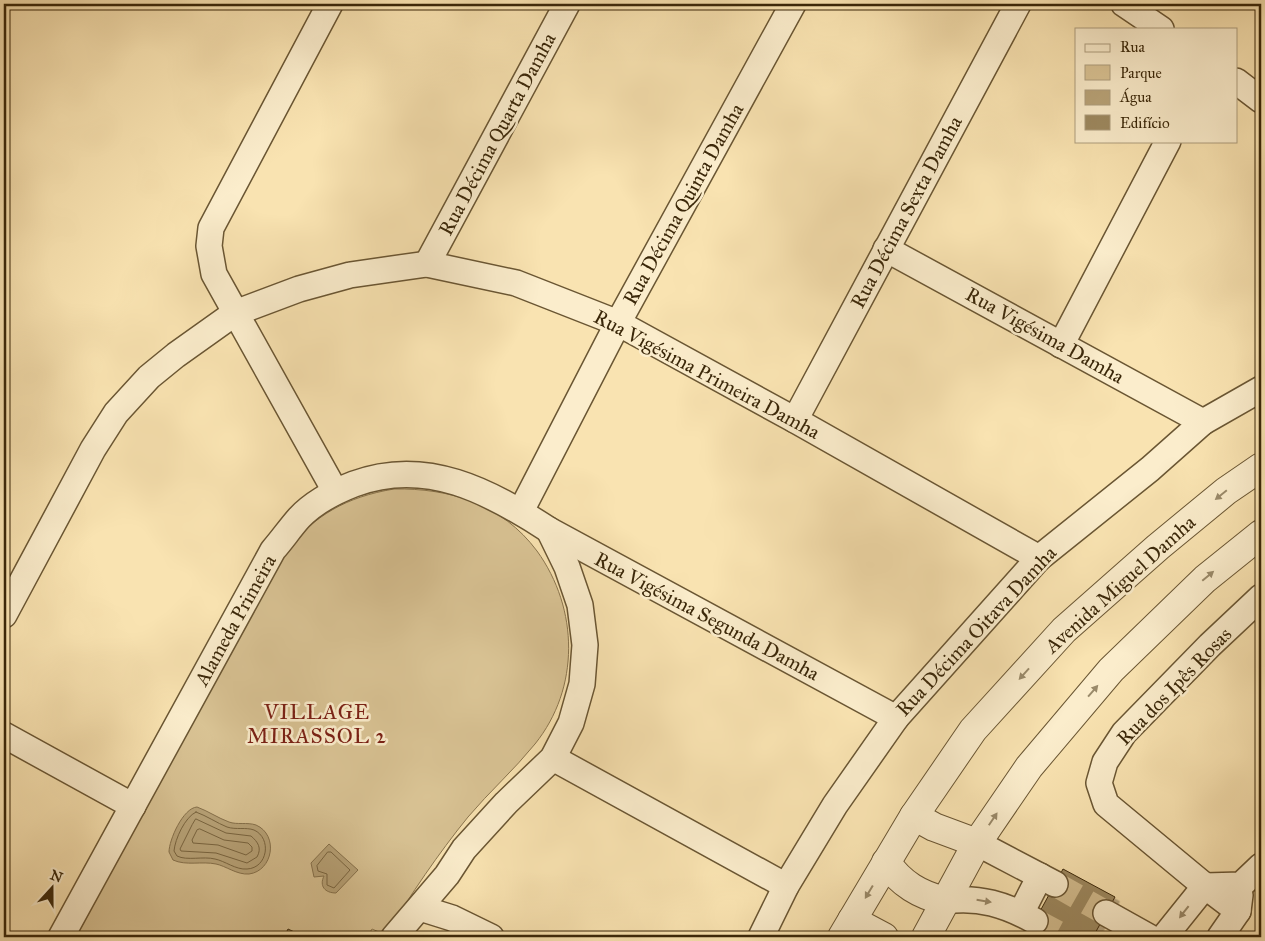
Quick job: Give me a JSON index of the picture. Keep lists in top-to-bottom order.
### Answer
{
  "streets": {
    "street": [
      "Rua Décima Quarta Damha",
      "Rua Décima Quinta Damha",
      "Rua Décima Sexta Damha",
      "Rua Vigésima Damha",
      "Rua Vigésima Primeira Damha",
      "Avenida Miguel Damha",
      "Rua Vigésima Segunda Damha",
      "Alameda Primeira",
      "Rua Décima Oitava Damha",
      "Rua dos Ipês Rosas"
    ]
  },
  "crossings": [
    ["Rua Décima Quarta Damha", "Rua Vigésima Primeira Damha"],
    ["Rua Décima Quinta Damha", "Rua Vigésima Primeira Damha"],
    ["Rua Décima Quinta Damha", "Rua Vigésima Segunda Damha"],
    ["Rua Décima Quinta Damha", "Alameda Primeira"],
    ["Rua Décima Sexta Damha", "Rua Vigésima Damha"],
    ["Rua Décima Sexta Damha", "Rua Vigésima Primeira Damha"],
    ["Rua Vigésima Damha", "Rua Décima Oitava Damha"],
    ["Rua Vigésima Primeira Damha", "Rua Décima Oitava Damha"],
    ["Rua Vigésima Segunda Damha", "Alameda Primeira"],
    ["Rua Vigésima Segunda Damha", "Rua Décima Oitava Damha"]
  ],
  "districts": ["VILLAGE MIRASSOL 2"],
  "legend": [
    "Rua",
    "Parque",
    "Água",
    "Edifício"
  ],
  "north": "top"
}
